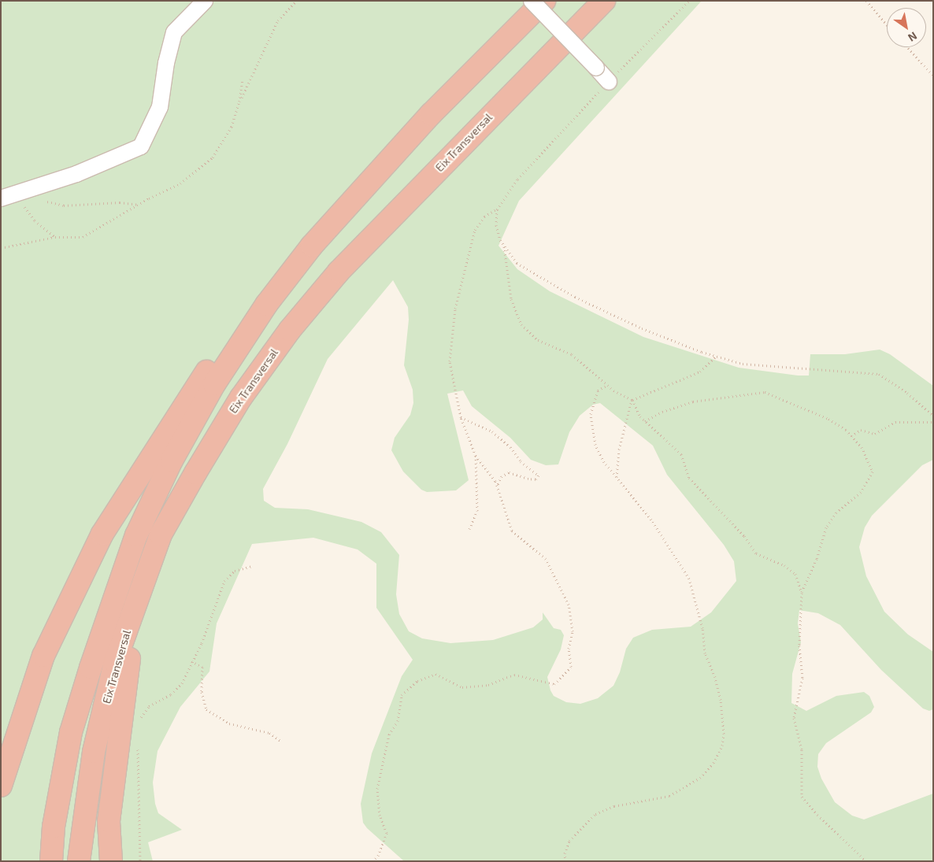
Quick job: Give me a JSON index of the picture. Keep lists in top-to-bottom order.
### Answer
{
  "streets": {
    "highway": ["Eix Transversal"]
  },
  "north": "bottom right"
}
